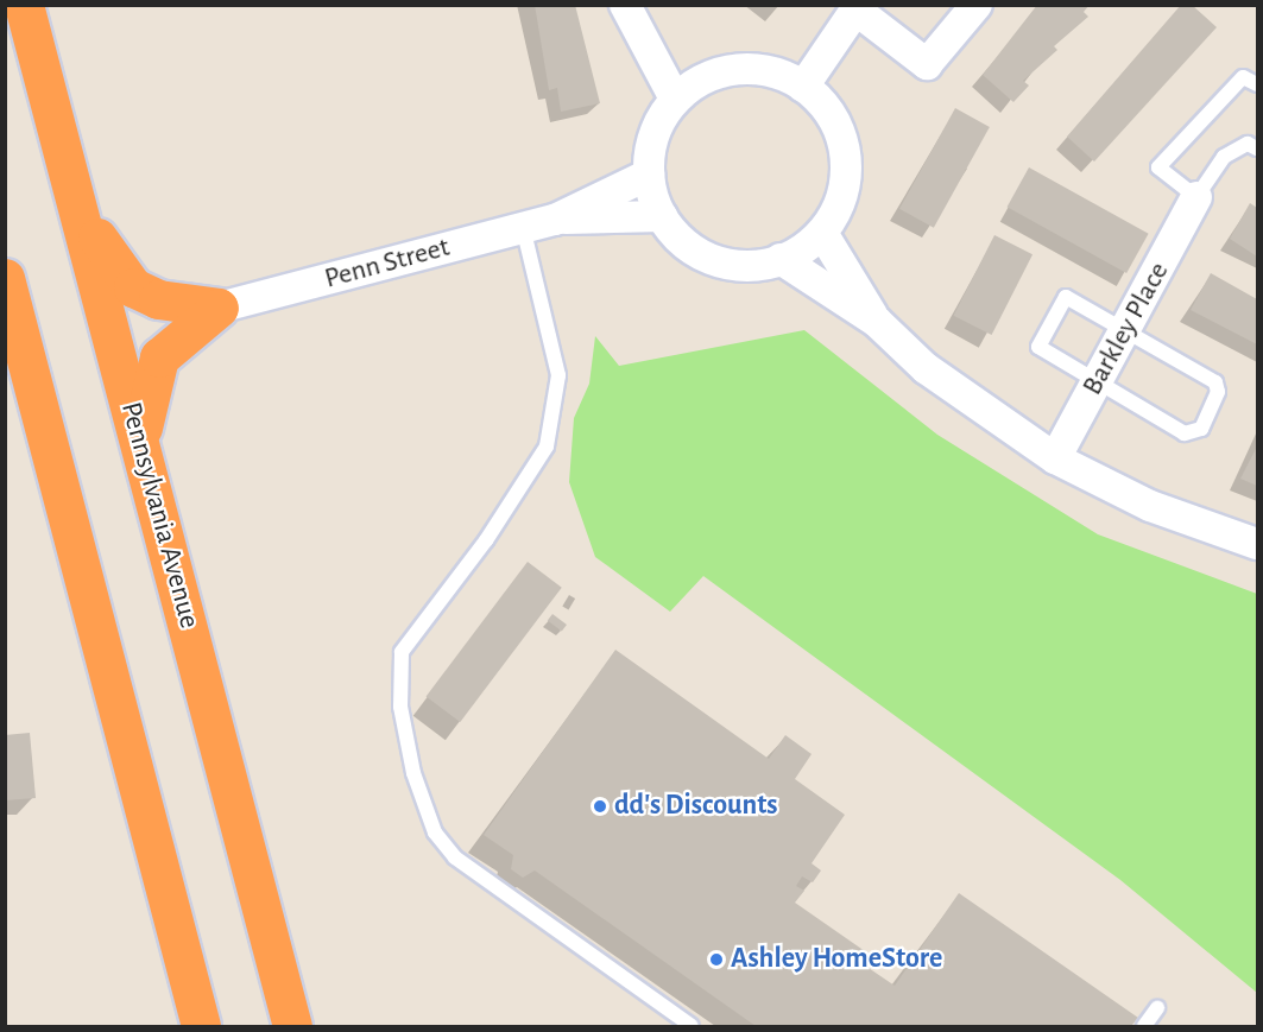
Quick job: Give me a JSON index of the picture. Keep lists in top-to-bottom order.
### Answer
{
  "streets": {
    "highway": ["Pennsylvania Avenue"],
    "street": ["Penn Street", "Barkley Place"]
  },
  "places": ["dd's Discounts", "Ashley HomeStore"]
}
